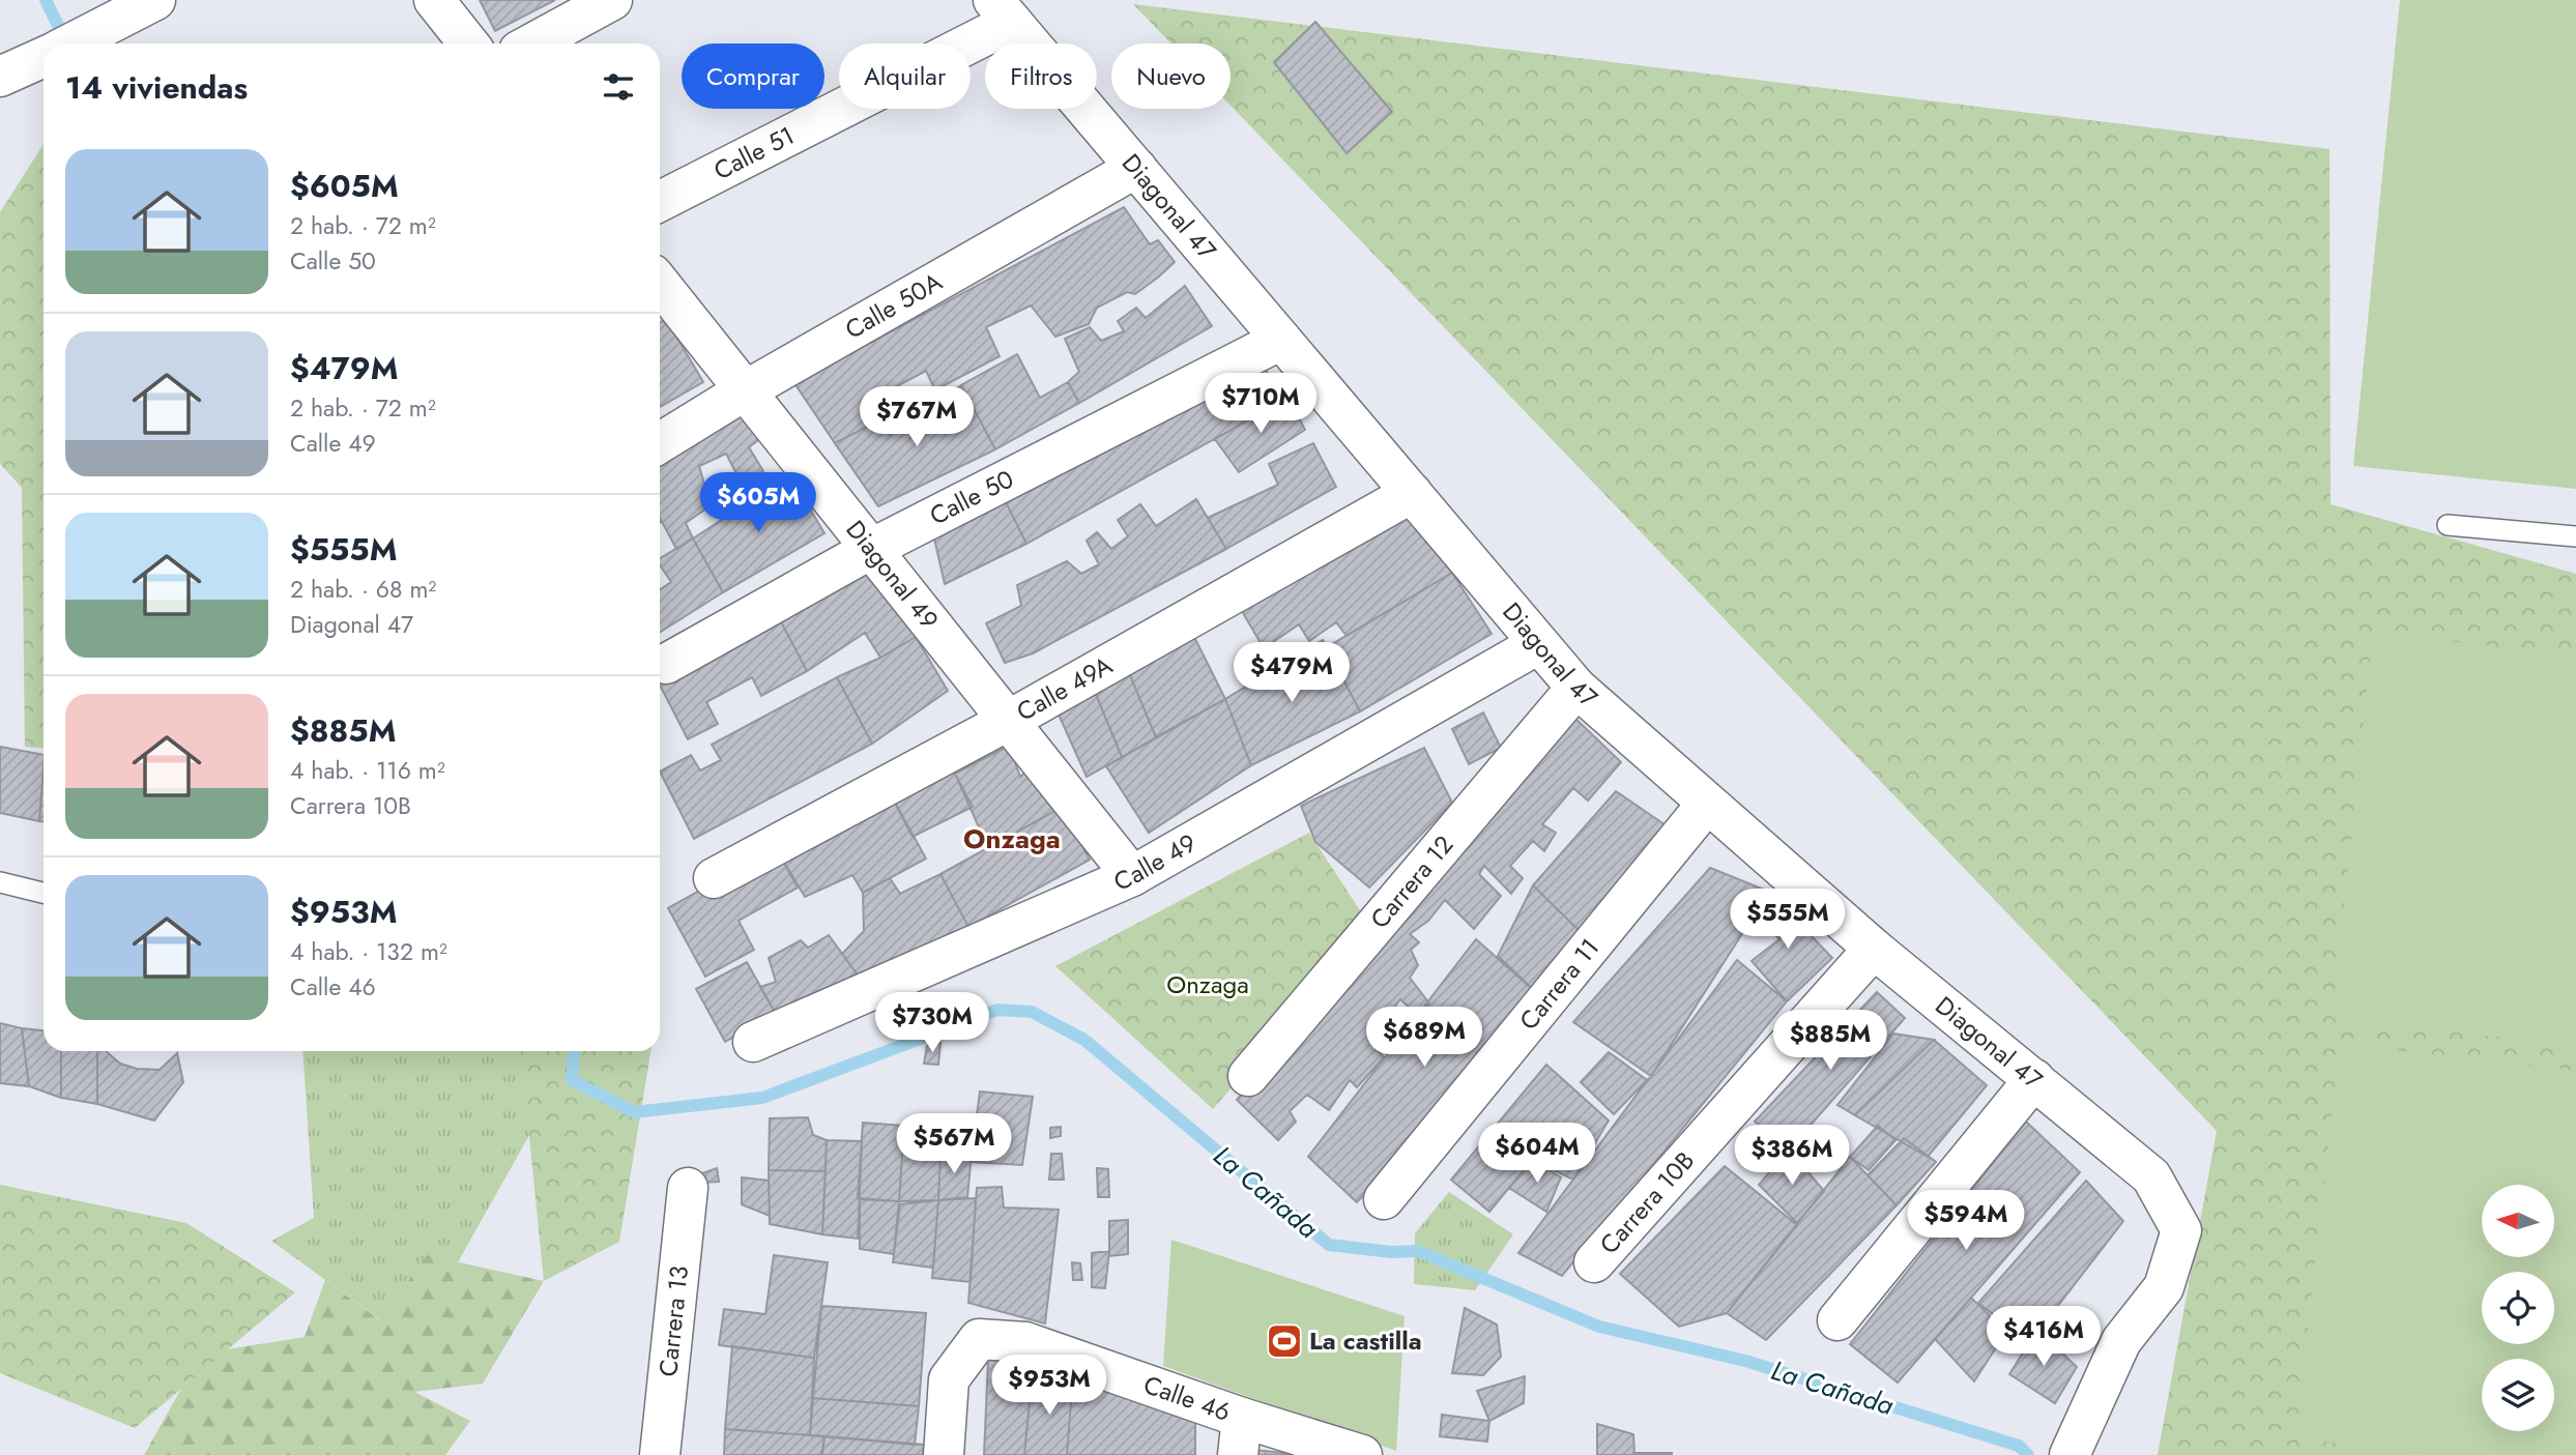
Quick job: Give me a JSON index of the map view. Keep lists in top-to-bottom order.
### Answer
{
  "streets": {
    "street": [
      "Calle 51",
      "Diagonal 47",
      "Calle 50A",
      "Calle 50",
      "Diagonal 49",
      "Calle 49A",
      "Calle 49",
      "Carrera 12",
      "Carrera 11",
      "Carrera 10B",
      "Carrera 13",
      "Calle 46"
    ]
  },
  "crossings": [
    ["Calle 51", "Diagonal 47"],
    ["Diagonal 47", "Calle 50A"],
    ["Diagonal 47", "Calle 50"],
    ["Diagonal 47", "Calle 49A"],
    ["Diagonal 47", "Calle 49"],
    ["Diagonal 47", "Carrera 12"],
    ["Diagonal 47", "Carrera 11"],
    ["Diagonal 47", "Carrera 10B"],
    ["Calle 50A", "Diagonal 49"],
    ["Calle 50", "Diagonal 49"],
    ["Diagonal 49", "Calle 49A"],
    ["Diagonal 49", "Calle 49"]
  ],
  "districts": ["Onzaga"],
  "water": ["La Cañada"],
  "parks": ["Onzaga"],
  "places": {
    "sports": ["La castilla"]
  },
  "north": "left",
  "page": {
    "chip": [
      "Comprar",
      "Alquilar",
      "Filtros",
      "Nuevo"
    ],
    "heading": "14 viviendas",
    "list": [
      {
        "name": "$605M",
        "note": "2 hab. · 72 m² · Calle 50"
      },
      {
        "name": "$479M",
        "note": "2 hab. · 72 m² · Calle 49"
      },
      {
        "name": "$555M",
        "note": "2 hab. · 68 m² · Diagonal 47"
      },
      {
        "name": "$885M",
        "note": "4 hab. · 116 m² · Carrera 10B"
      },
      {
        "name": "$953M",
        "note": "4 hab. · 132 m² · Calle 46"
      }
    ],
    "price": [
      "$710M",
      "$767M",
      "$605M",
      "$479M",
      "$555M",
      "$730M",
      "$689M",
      "$885M",
      "$567M",
      "$604M",
      "$386M",
      "$594M",
      "$416M",
      "$953M"
    ]
  }
}
